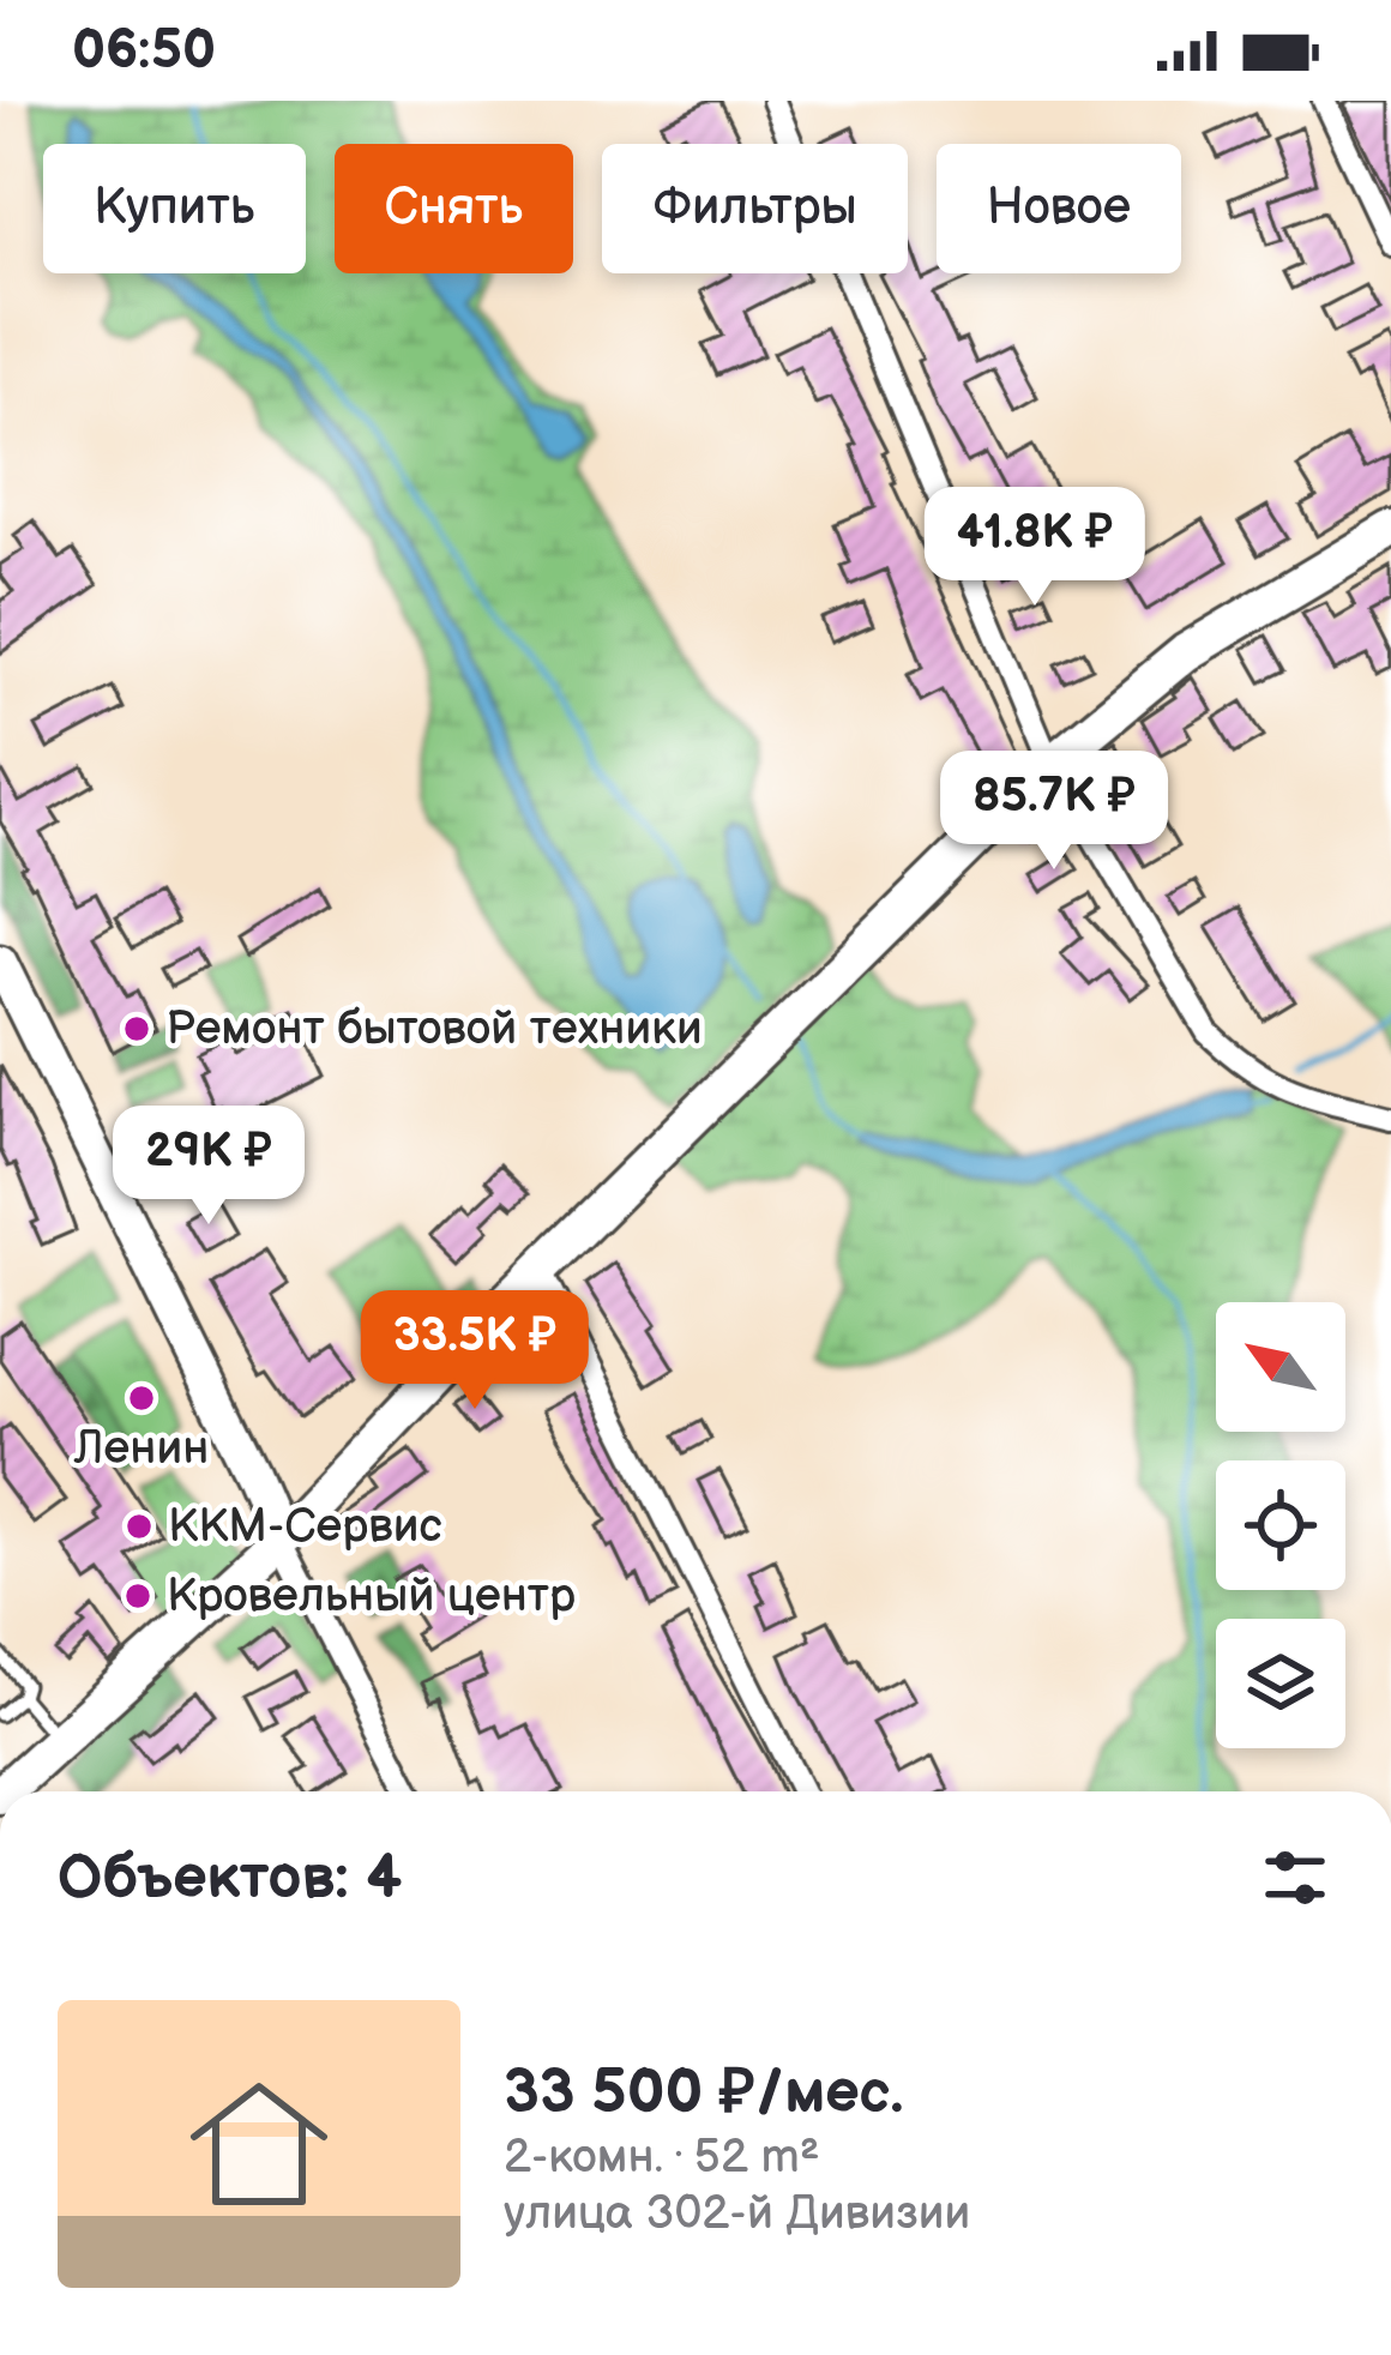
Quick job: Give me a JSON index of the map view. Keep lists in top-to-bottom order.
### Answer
{
  "places": [
    "Ремонт бытовой техники",
    "Ленин",
    "ККМ-Сервис",
    "Кровельный центр"
  ],
  "north": "top left",
  "page": {
    "status": "06:50",
    "chip": [
      "Купить",
      "Снять",
      "Фильтры",
      "Новое"
    ],
    "price": [
      "41.8K ₽",
      "85.7K ₽",
      "29K ₽",
      "33.5K ₽"
    ],
    "heading": "Объектов: 4",
    "list": [
      {
        "name": "33 500 ₽/мес.",
        "note": "2-комн. · 52 m² · улица 302-й Дивизии"
      }
    ]
  }
}
